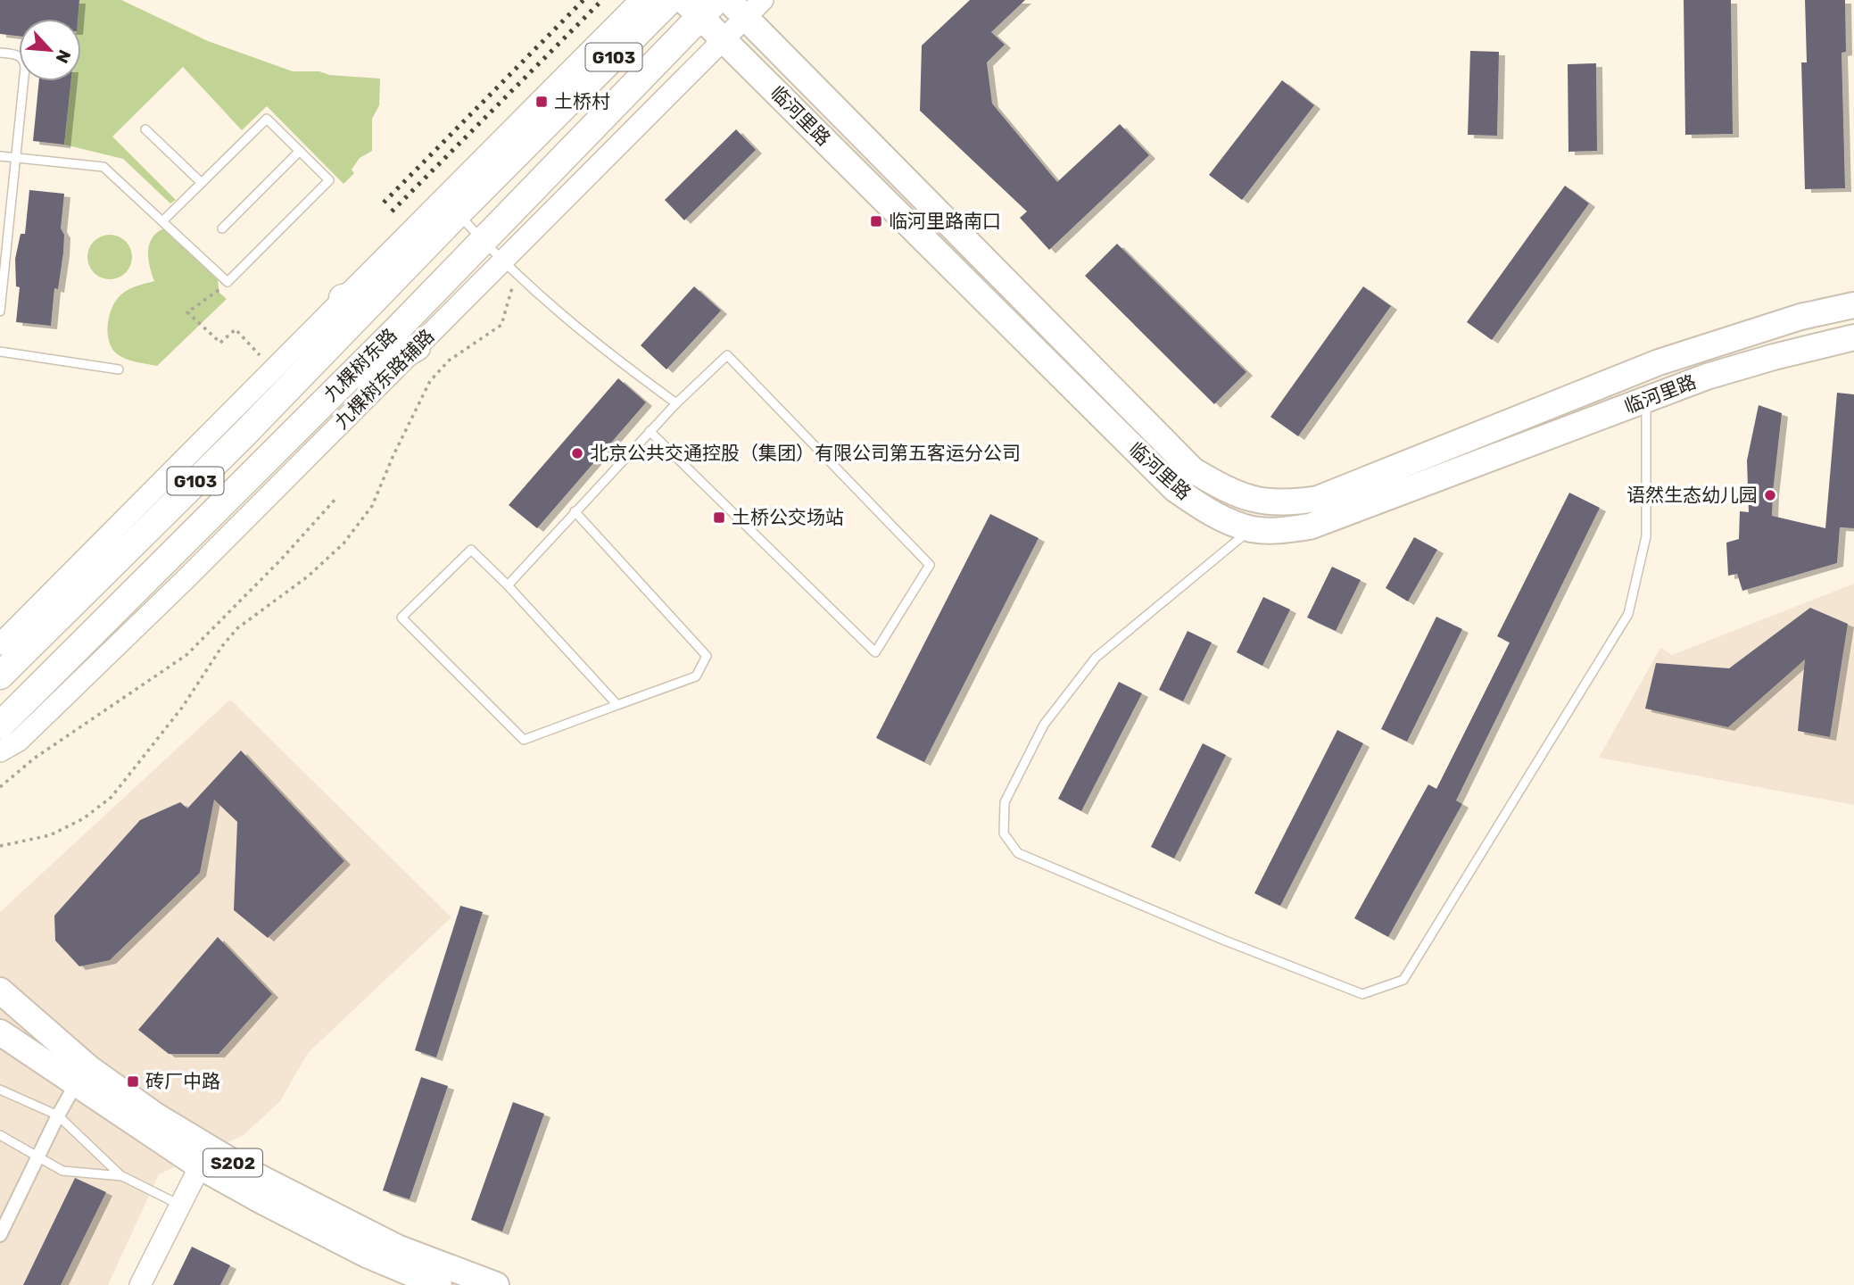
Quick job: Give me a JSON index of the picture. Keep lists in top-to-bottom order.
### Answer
{
  "streets": {
    "highway": ["G103", "九棵树东路"],
    "main road": ["临河里路", "S202"],
    "street": ["九棵树东路辅路"]
  },
  "crossings": [
    ["临河里路", "九棵树东路"],
    ["临河里路", "九棵树东路辅路"]
  ],
  "places": {
    "transit": [
      "土桥村",
      "临河里路南口",
      "土桥公交场站",
      "砖厂中路"
    ],
    "other": ["北京公共交通控股（集团）有限公司第五客运分公司", "语然生态幼儿园"]
  },
  "north": "bottom right"
}
